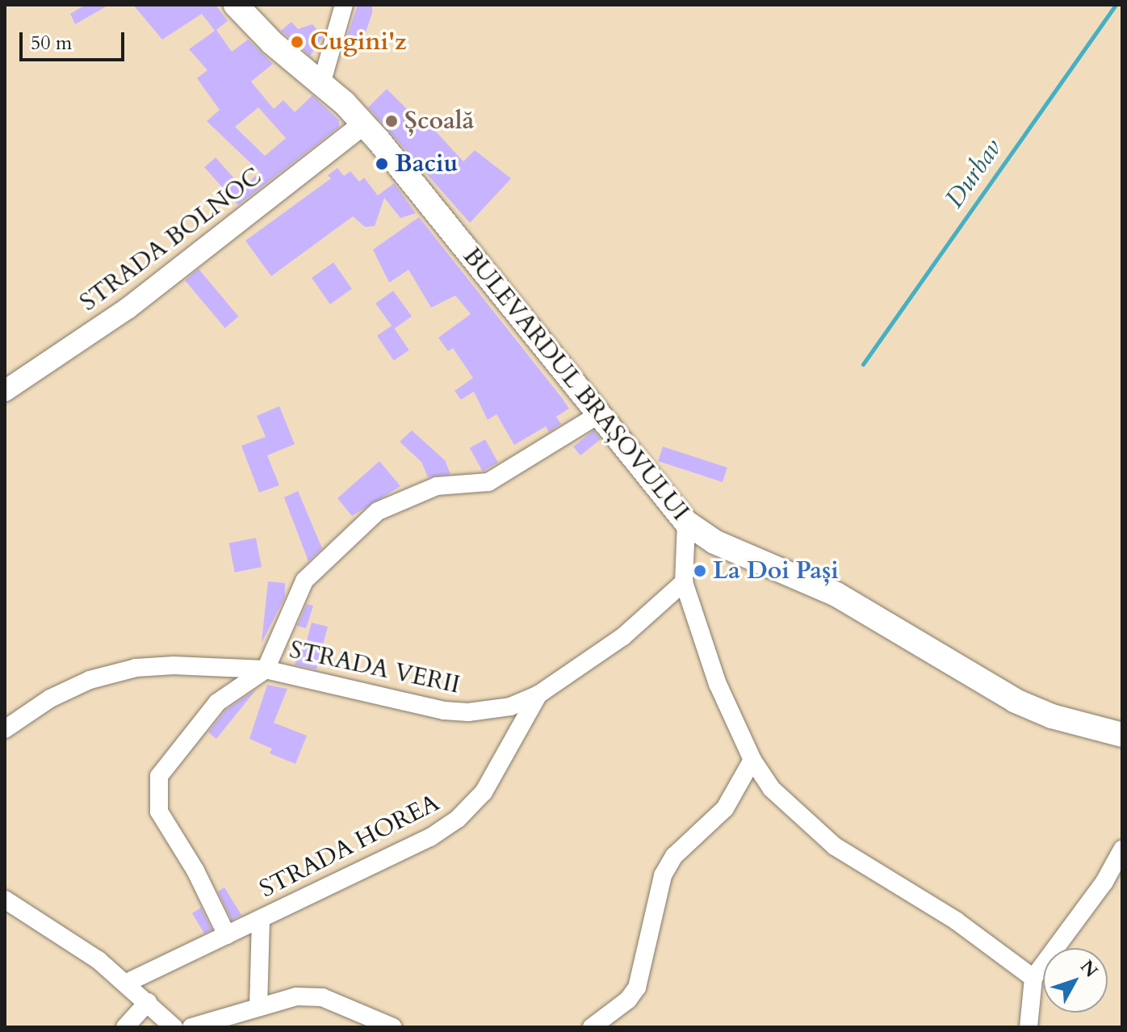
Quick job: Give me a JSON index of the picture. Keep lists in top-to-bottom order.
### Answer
{
  "streets": {
    "main road": ["BULEVARDUL BRAȘOVULUI"],
    "street": ["STRADA BOLNOC", "STRADA VERII", "STRADA HOREA"]
  },
  "crossings": [
    ["STRADA BOLNOC", "BULEVARDUL BRAȘOVULUI"],
    ["STRADA VERII", "STRADA HOREA"]
  ],
  "water": ["Durbav"],
  "places": [
    "Cugini'z",
    "Școală",
    "Baciu",
    "La Doi Pași"
  ],
  "scale_bar": "50 m",
  "north": "top right"
}
